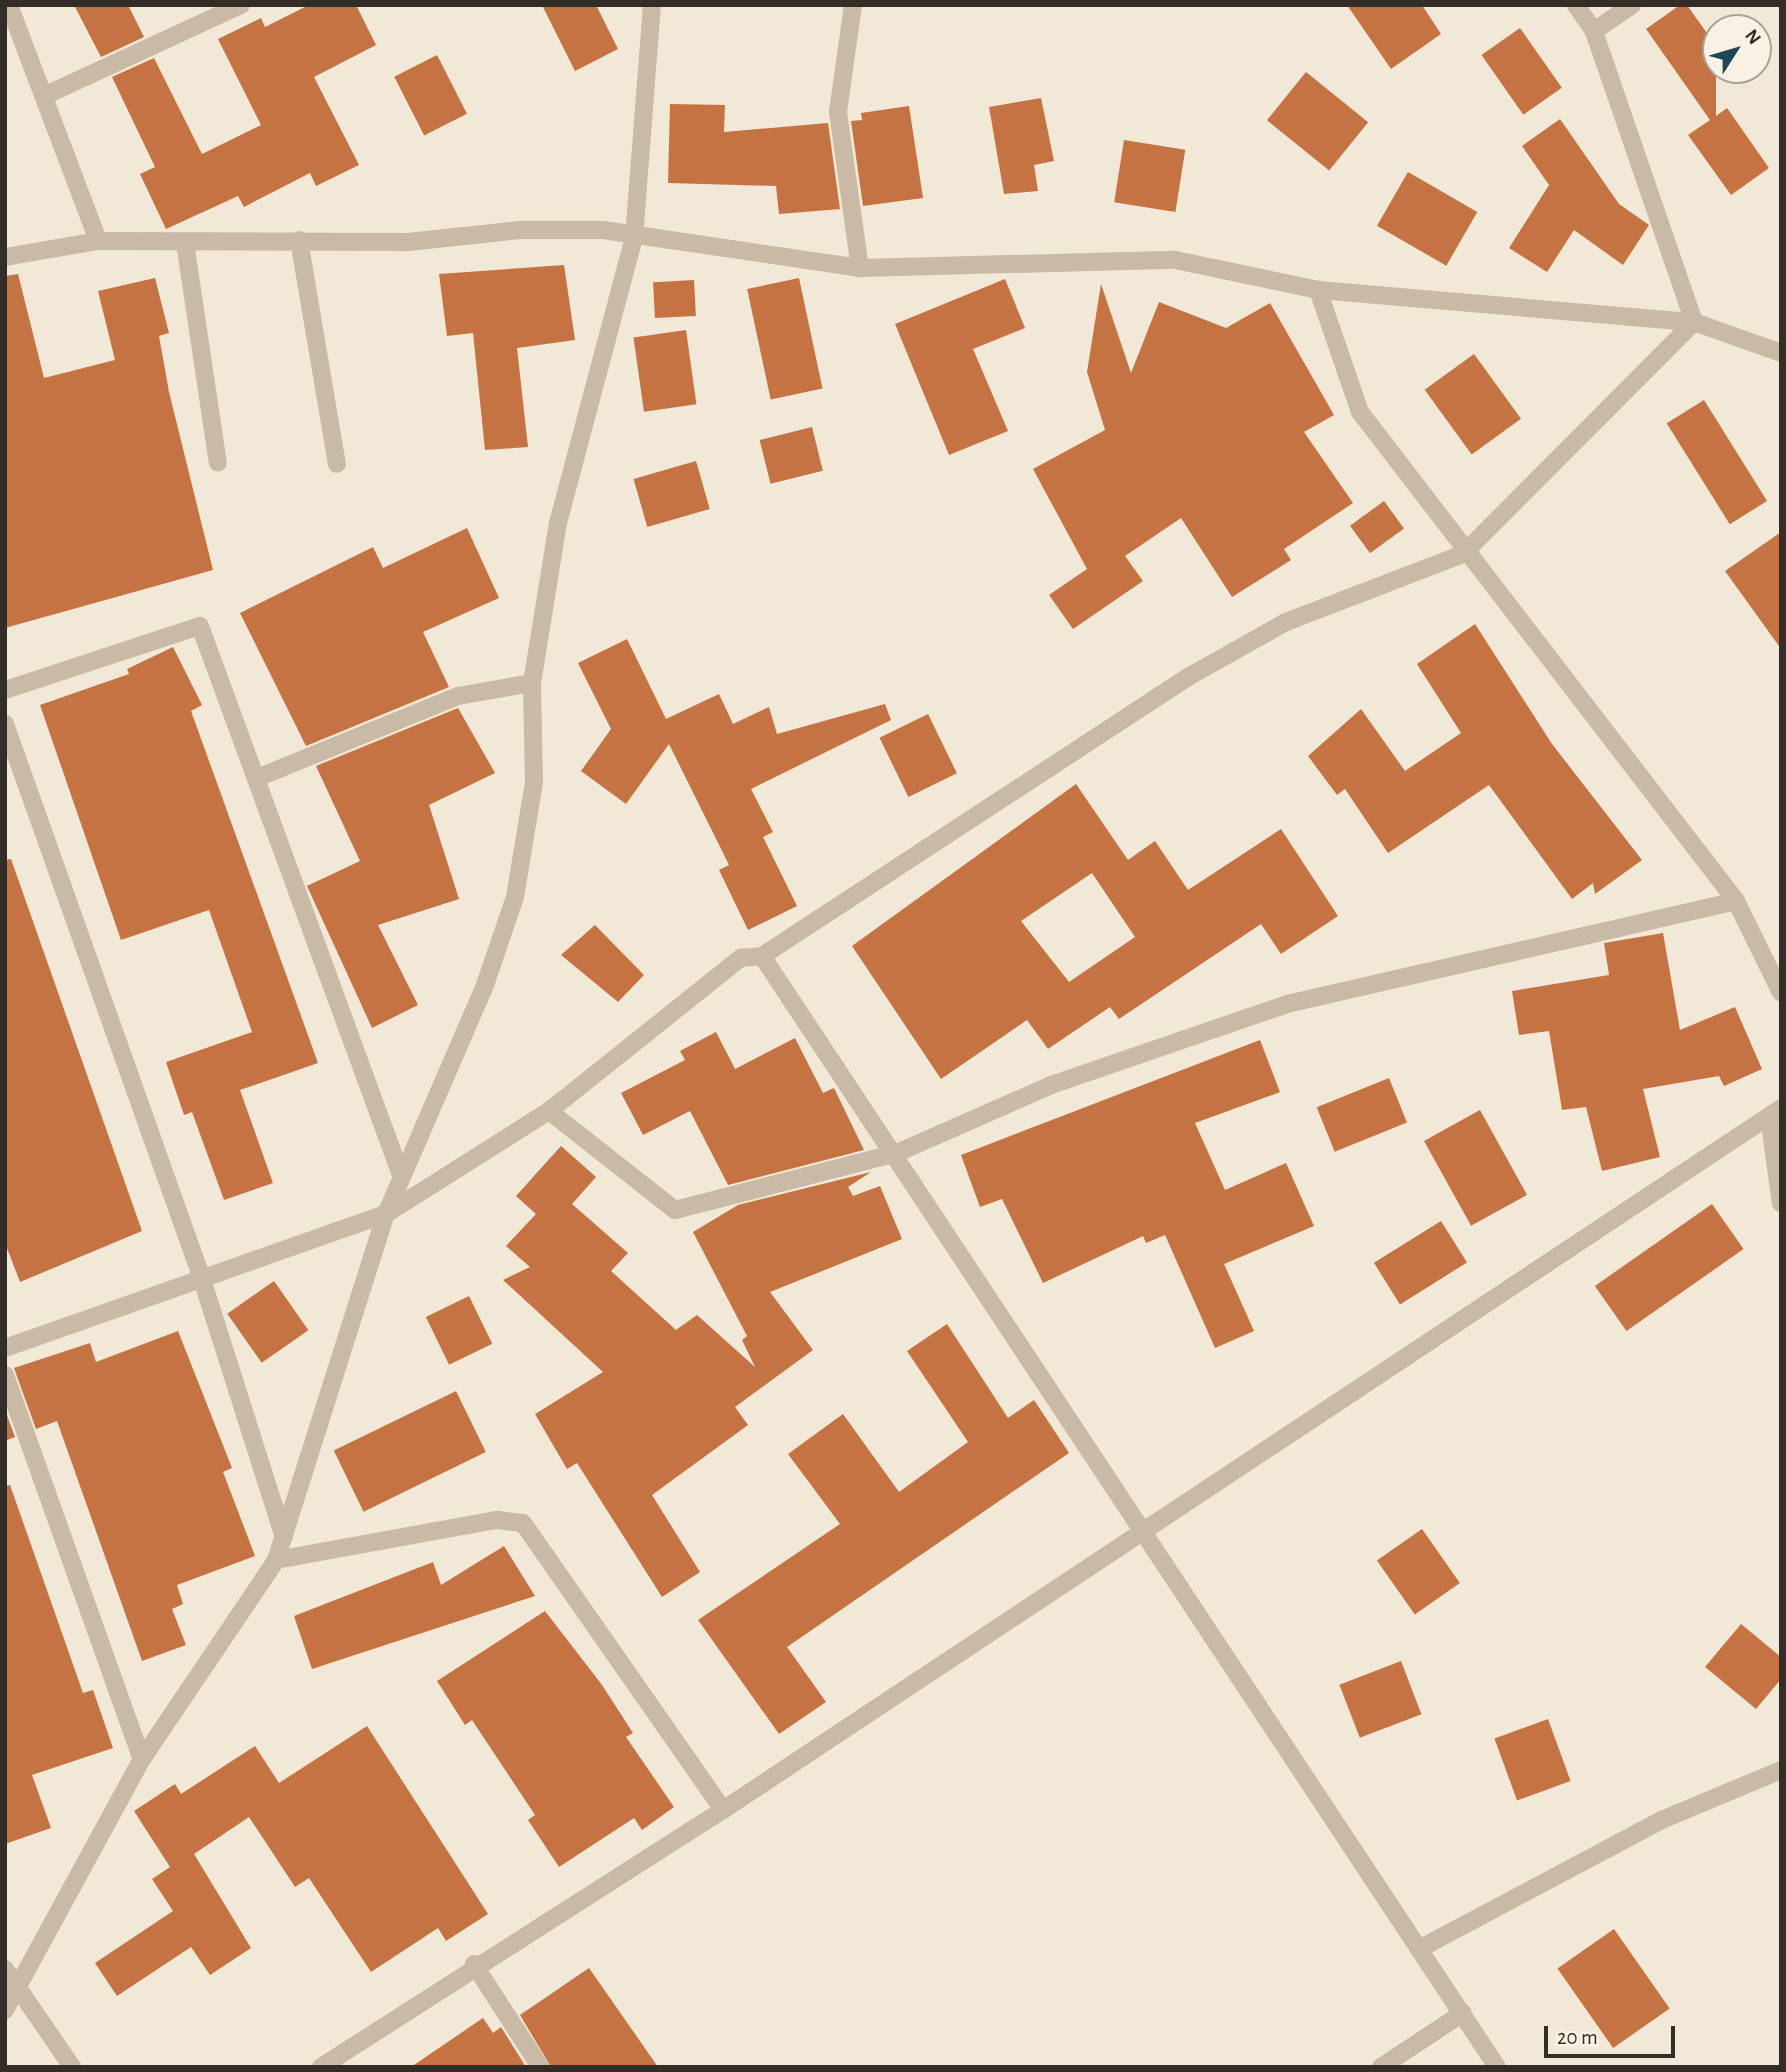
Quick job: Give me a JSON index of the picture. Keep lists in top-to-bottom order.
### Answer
{
  "scale_bar": "20 m",
  "north": "top right"
}
